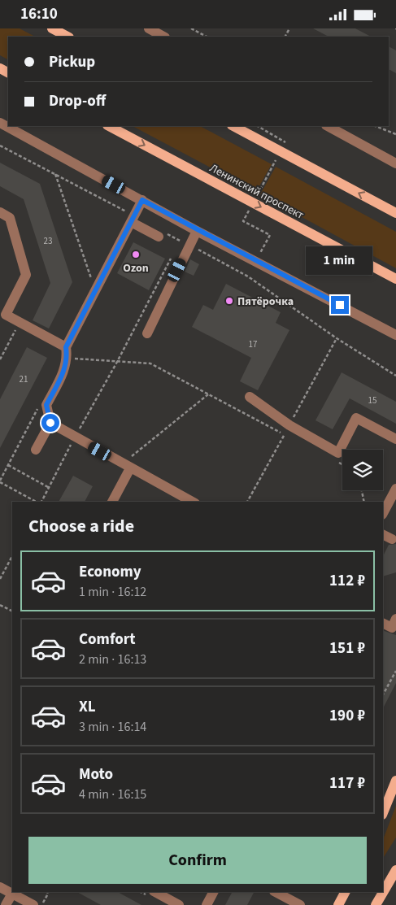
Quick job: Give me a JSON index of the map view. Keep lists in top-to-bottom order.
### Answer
{
  "streets": {
    "main road": ["Ленинский проспект"]
  },
  "places": ["Ozon", "Пятёрочка"],
  "house_numbers": [
    "23",
    "17",
    "21",
    "15"
  ],
  "page": {
    "status": "16:10",
    "banner": ["Pickup", "Drop-off"],
    "bubble": "1 min",
    "heading": "Choose a ride",
    "list": [
      {
        "name": "Economy",
        "note": "1 min · 16:12",
        "value": "112 ₽"
      },
      {
        "name": "Comfort",
        "note": "2 min · 16:13",
        "value": "151 ₽"
      },
      {
        "name": "XL",
        "note": "3 min · 16:14",
        "value": "190 ₽"
      },
      {
        "name": "Moto",
        "note": "4 min · 16:15",
        "value": "117 ₽"
      }
    ],
    "buttons": "Confirm"
  }
}
